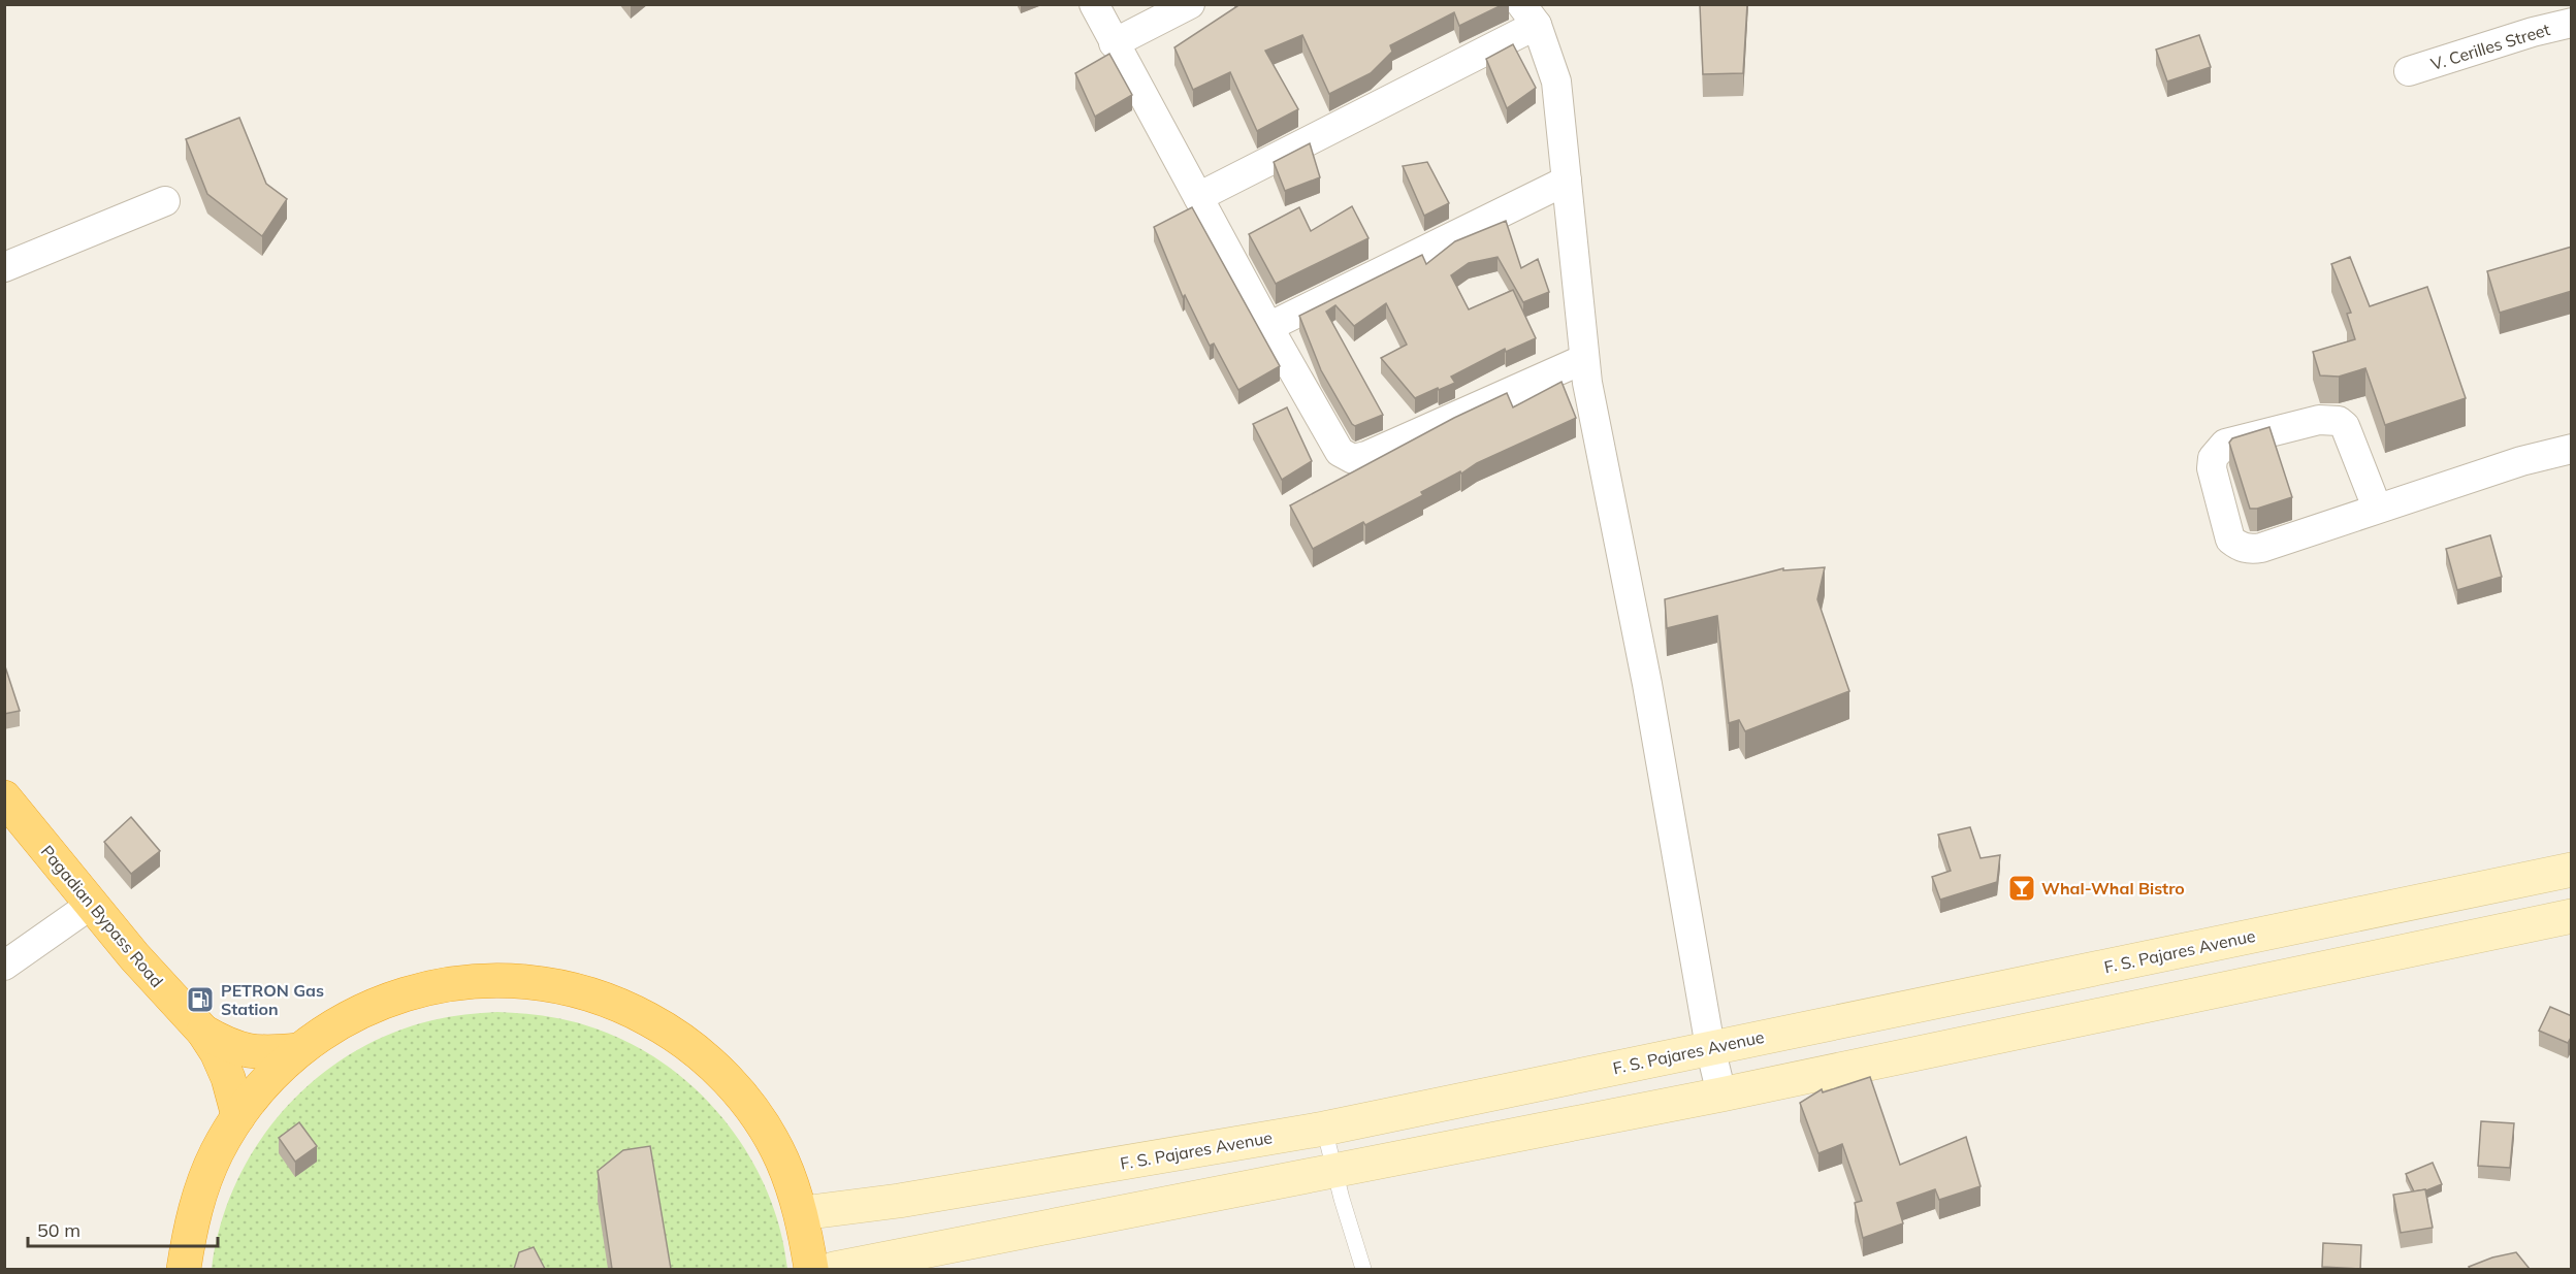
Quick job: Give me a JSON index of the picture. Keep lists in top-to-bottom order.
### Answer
{
  "streets": {
    "highway": ["Pagadian Bypass Road"],
    "main road": ["F. S. Pajares Avenue"],
    "street": ["V. Cerilles Street"]
  },
  "places": {
    "bar": ["Whal-Whal Bistro"],
    "fuel station": ["PETRON Gas Station"]
  },
  "scale_bar": "50 m"
}
